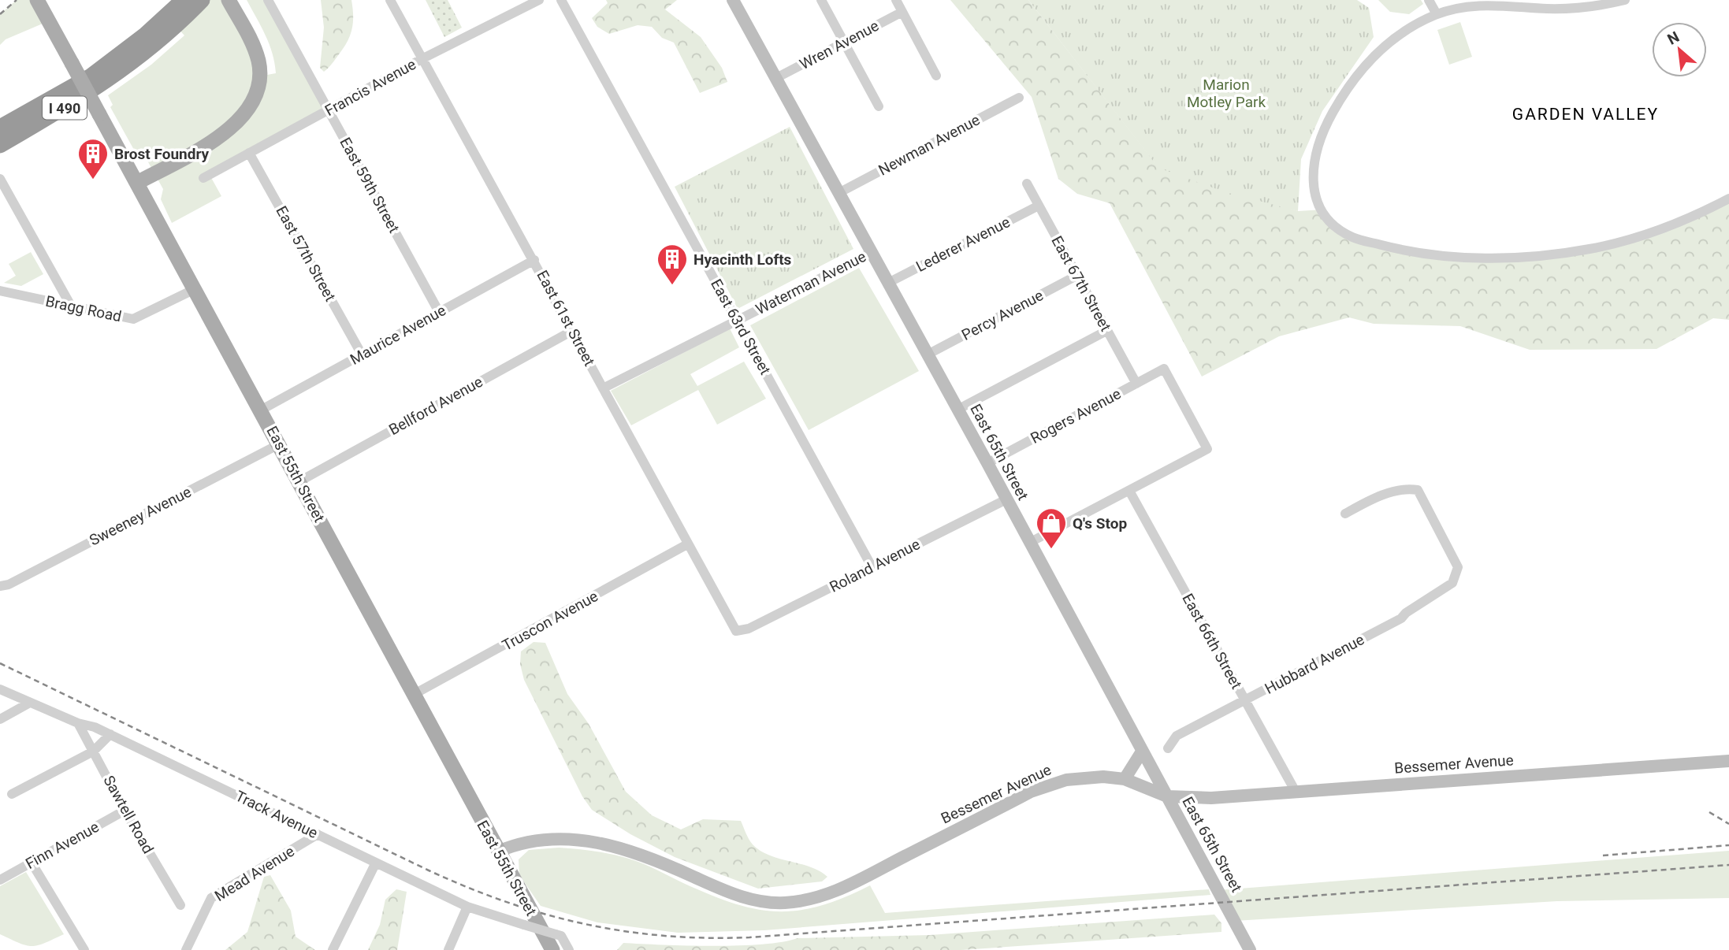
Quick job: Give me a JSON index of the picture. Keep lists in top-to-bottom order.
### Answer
{
  "streets": {
    "highway": ["I 490"],
    "main road": ["East 55th Street"],
    "street": [
      "Wren Avenue",
      "Francis Avenue",
      "Newman Avenue",
      "East 59th Street",
      "Lederer Avenue",
      "East 57th Street",
      "Waterman Avenue",
      "East 67th Street",
      "Bragg Road",
      "Percy Avenue",
      "East 61st Street",
      "East 63rd Street",
      "Maurice Avenue",
      "Bellford Avenue",
      "Rogers Avenue",
      "East 65th Street",
      "Sweeney Avenue",
      "Roland Avenue",
      "Truscon Avenue",
      "East 66th Street",
      "Hubbard Avenue",
      "Bessemer Avenue",
      "Sawtell Road",
      "Track Avenue",
      "Finn Avenue",
      "Mead Avenue"
    ]
  },
  "crossings": [
    ["Wren Avenue", "East 65th Street"],
    ["Francis Avenue", "East 59th Street"],
    ["Francis Avenue", "East 57th Street"],
    ["Francis Avenue", "East 61st Street"],
    ["Newman Avenue", "East 65th Street"],
    ["East 59th Street", "Maurice Avenue"],
    ["Lederer Avenue", "East 67th Street"],
    ["Lederer Avenue", "East 65th Street"],
    ["East 57th Street", "Maurice Avenue"],
    ["Waterman Avenue", "East 61st Street"],
    ["Waterman Avenue", "East 63rd Street"],
    ["Waterman Avenue", "East 65th Street"],
    ["East 67th Street", "Percy Avenue"],
    ["East 67th Street", "Rogers Avenue"],
    ["Bragg Road", "East 55th Street"],
    ["Percy Avenue", "East 65th Street"],
    ["East 61st Street", "Maurice Avenue"],
    ["East 61st Street", "Bellford Avenue"],
    ["East 61st Street", "Roland Avenue"],
    ["East 61st Street", "Truscon Avenue"],
    ["East 63rd Street", "Roland Avenue"],
    ["Maurice Avenue", "East 55th Street"],
    ["Bellford Avenue", "East 55th Street"],
    ["Rogers Avenue", "East 65th Street"],
    ["Rogers Avenue", "East 66th Street"],
    ["East 65th Street", "Roland Avenue"],
    ["East 65th Street", "Bessemer Avenue"],
    ["East 55th Street", "Sweeney Avenue"],
    ["East 55th Street", "Truscon Avenue"],
    ["East 55th Street", "Bessemer Avenue"],
    ["East 66th Street", "Hubbard Avenue"],
    ["East 66th Street", "Bessemer Avenue"],
    ["Sawtell Road", "Track Avenue"],
    ["Sawtell Road", "Finn Avenue"],
    ["Track Avenue", "Mead Avenue"]
  ],
  "districts": ["GARDEN VALLEY"],
  "parks": ["Marion Motley Park"],
  "places": {
    "building": ["Brost Foundry", "Hyacinth Lofts"],
    "shop": ["Q's Stop"]
  },
  "north": "top left"
}
